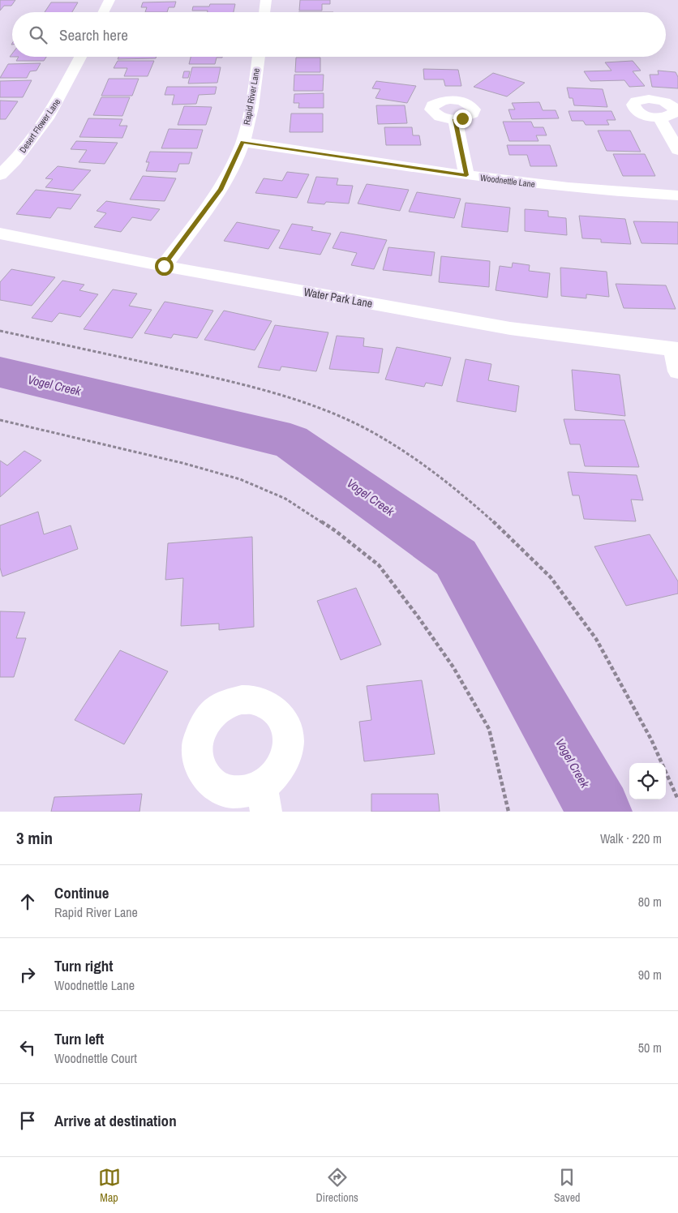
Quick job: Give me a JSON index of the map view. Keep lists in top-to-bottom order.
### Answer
{
  "streets": {
    "street": [
      "Rapid River Lane",
      "Desert Flower Lane",
      "Woodnettle Lane",
      "Water Park Lane"
    ]
  },
  "crossings": [
    ["Rapid River Lane", "Woodnettle Lane"],
    ["Rapid River Lane", "Water Park Lane"]
  ],
  "water": ["Vogel Creek"],
  "page": {
    "search": "Search here",
    "heading": ["3 min", "Walk · 220 m"],
    "list": [
      ["Continue", "Rapid River Lane", "80 m"],
      ["Turn right", "Woodnettle Lane", "90 m"],
      ["Turn left", "Woodnettle Court", "50 m"],
      "Arrive at destination"
    ],
    "nav": ["Map", "Directions", "Saved"]
  }
}
